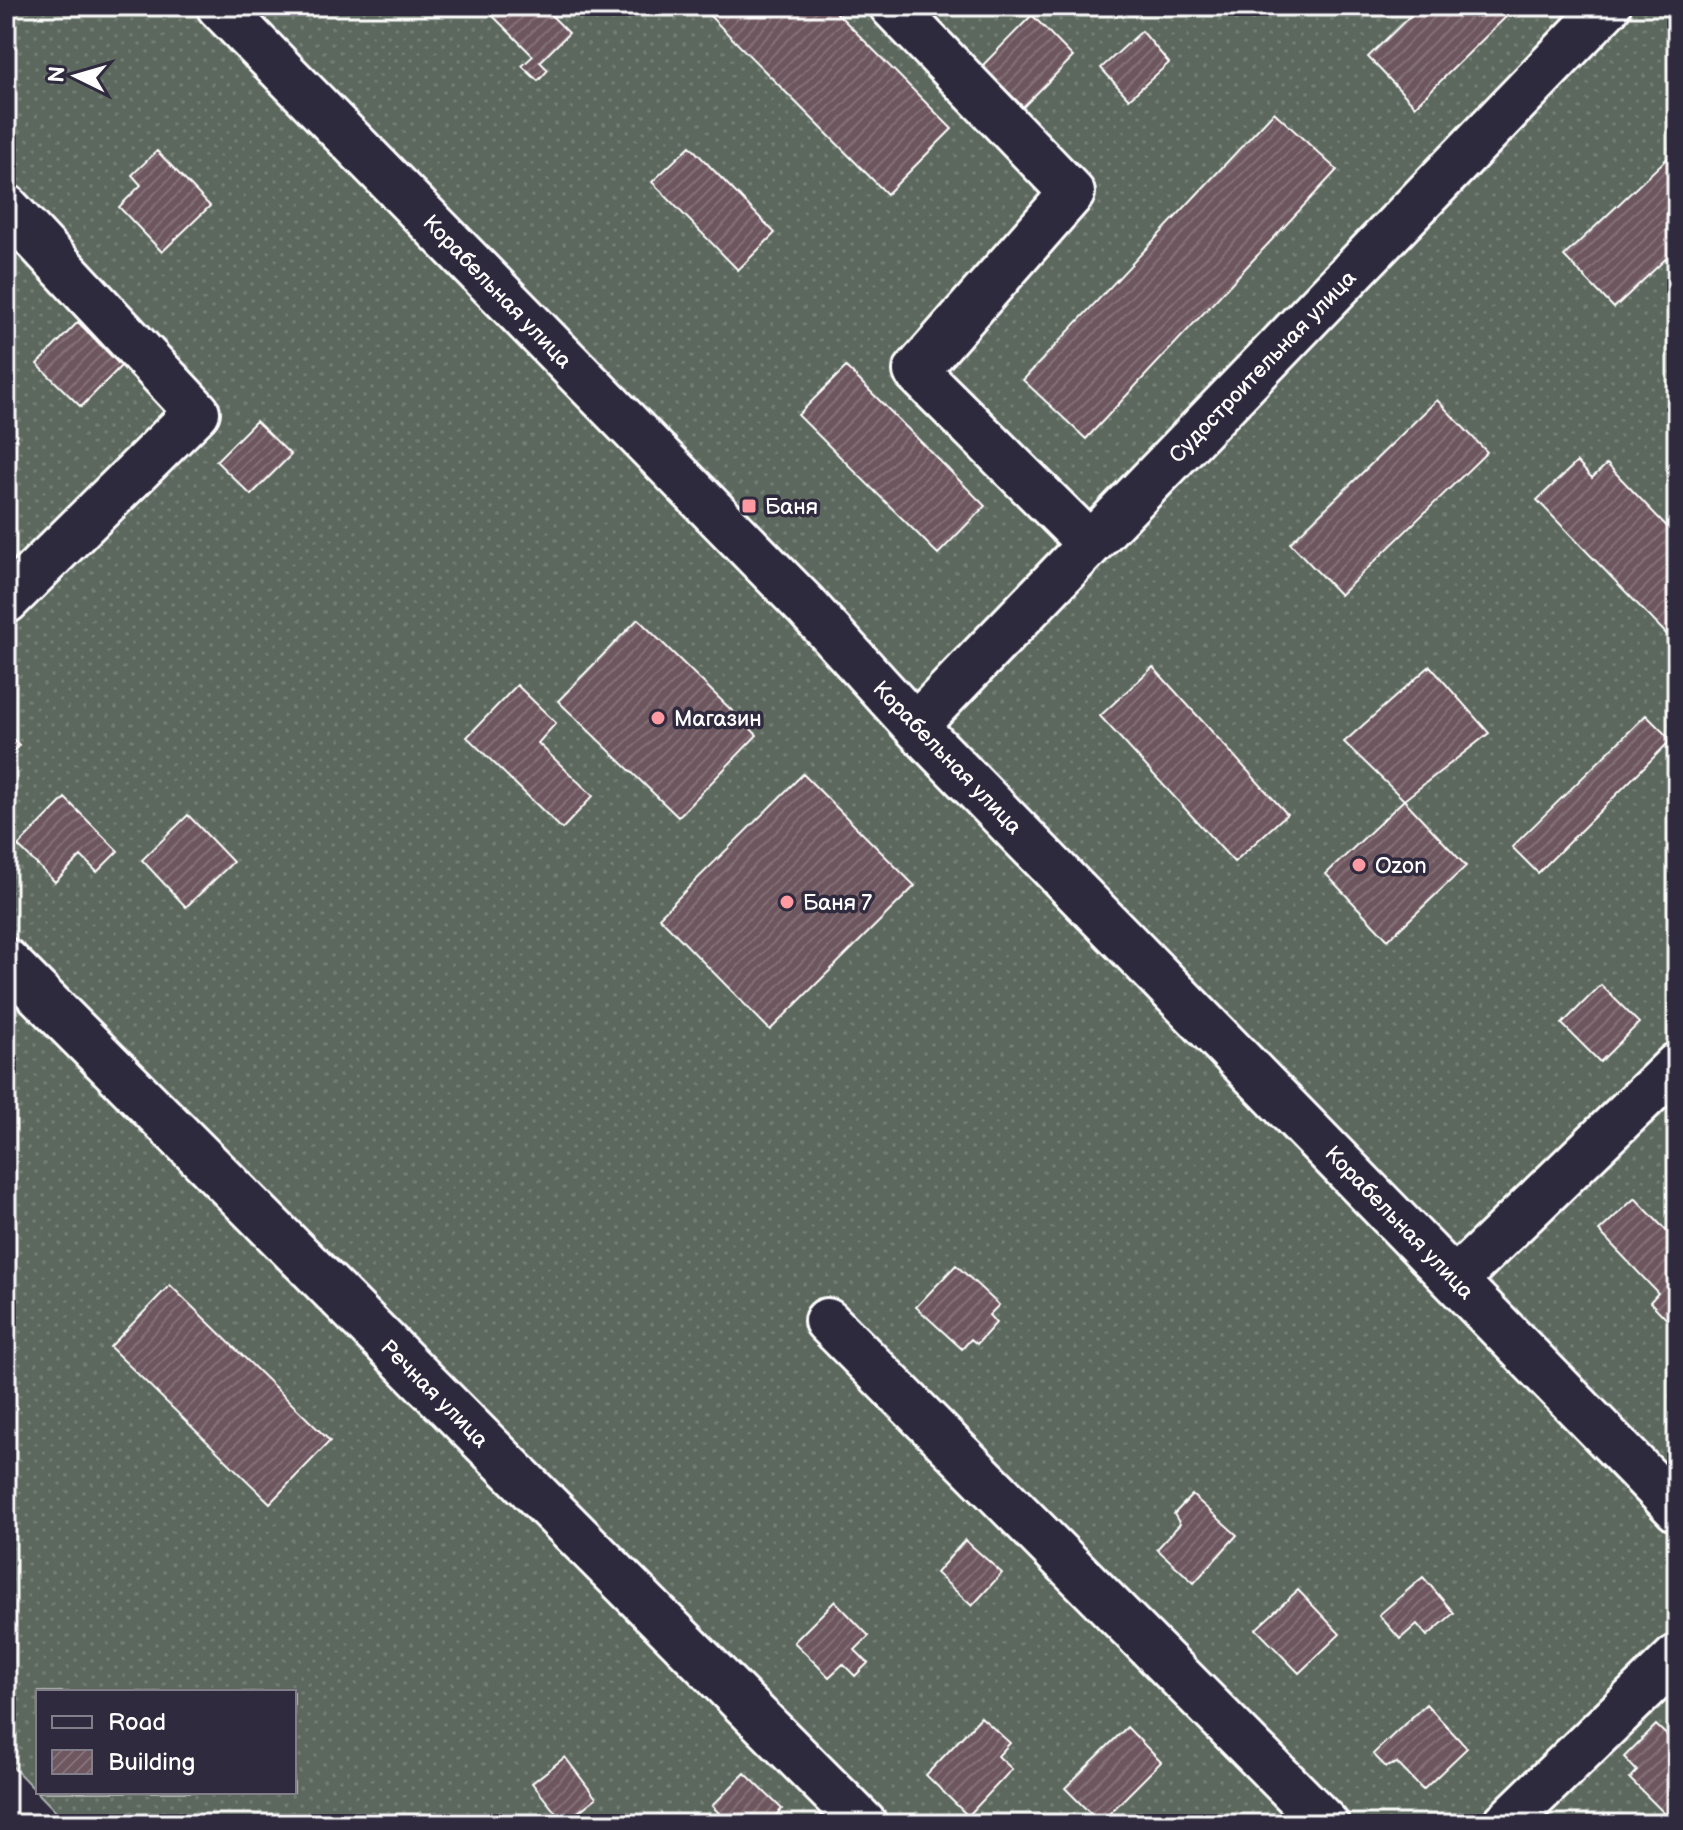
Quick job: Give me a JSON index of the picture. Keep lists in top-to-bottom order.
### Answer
{
  "streets": {
    "street": ["Корабельная улица", "Судостроительная улица", "Речная улица"]
  },
  "crossings": [
    ["Корабельная улица", "Судостроительная улица"]
  ],
  "places": {
    "transit": ["Баня"],
    "other": ["Магазин", "Ozon", "Баня 7"]
  },
  "legend": ["Road", "Building"],
  "north": "left"
}
